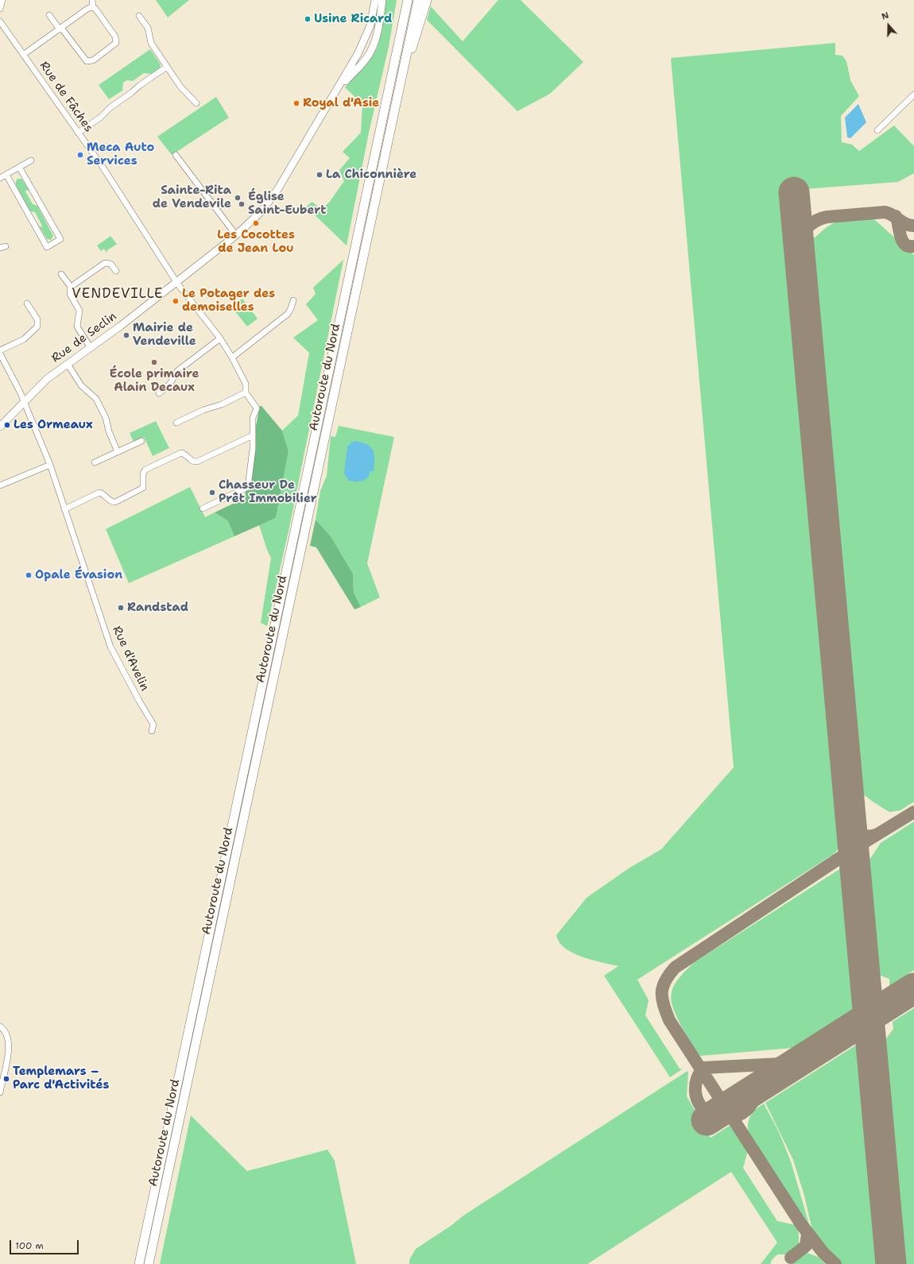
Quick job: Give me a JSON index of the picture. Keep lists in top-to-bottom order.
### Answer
{
  "streets": {
    "highway": ["Autoroute du Nord"],
    "main road": ["Rue de Seclin"],
    "street": ["Rue de Fâches", "Rue d'Avelin"]
  },
  "crossings": [
    ["Rue de Fâches", "Rue de Seclin"],
    ["Rue de Seclin", "Rue d'Avelin"]
  ],
  "districts": ["VENDEVILLE"],
  "places": [
    "Usine Ricard",
    "Royal d'Asie",
    "Meca Auto Services",
    "La Chiconnière",
    "Sainte-Rita de Vendevile",
    "Église Saint-Eubert",
    "Les Cocottes de Jean Lou",
    "Le Potager des demoiselles",
    "Mairie de Vendeville",
    "École primaire Alain Decaux",
    "Les Ormeaux",
    "Chasseur De Prêt Immobilier",
    "Opale Évasion",
    "Randstad",
    "Templemars – Parc d'Activités"
  ],
  "scale_bar": "100 m",
  "north": "top"
}
